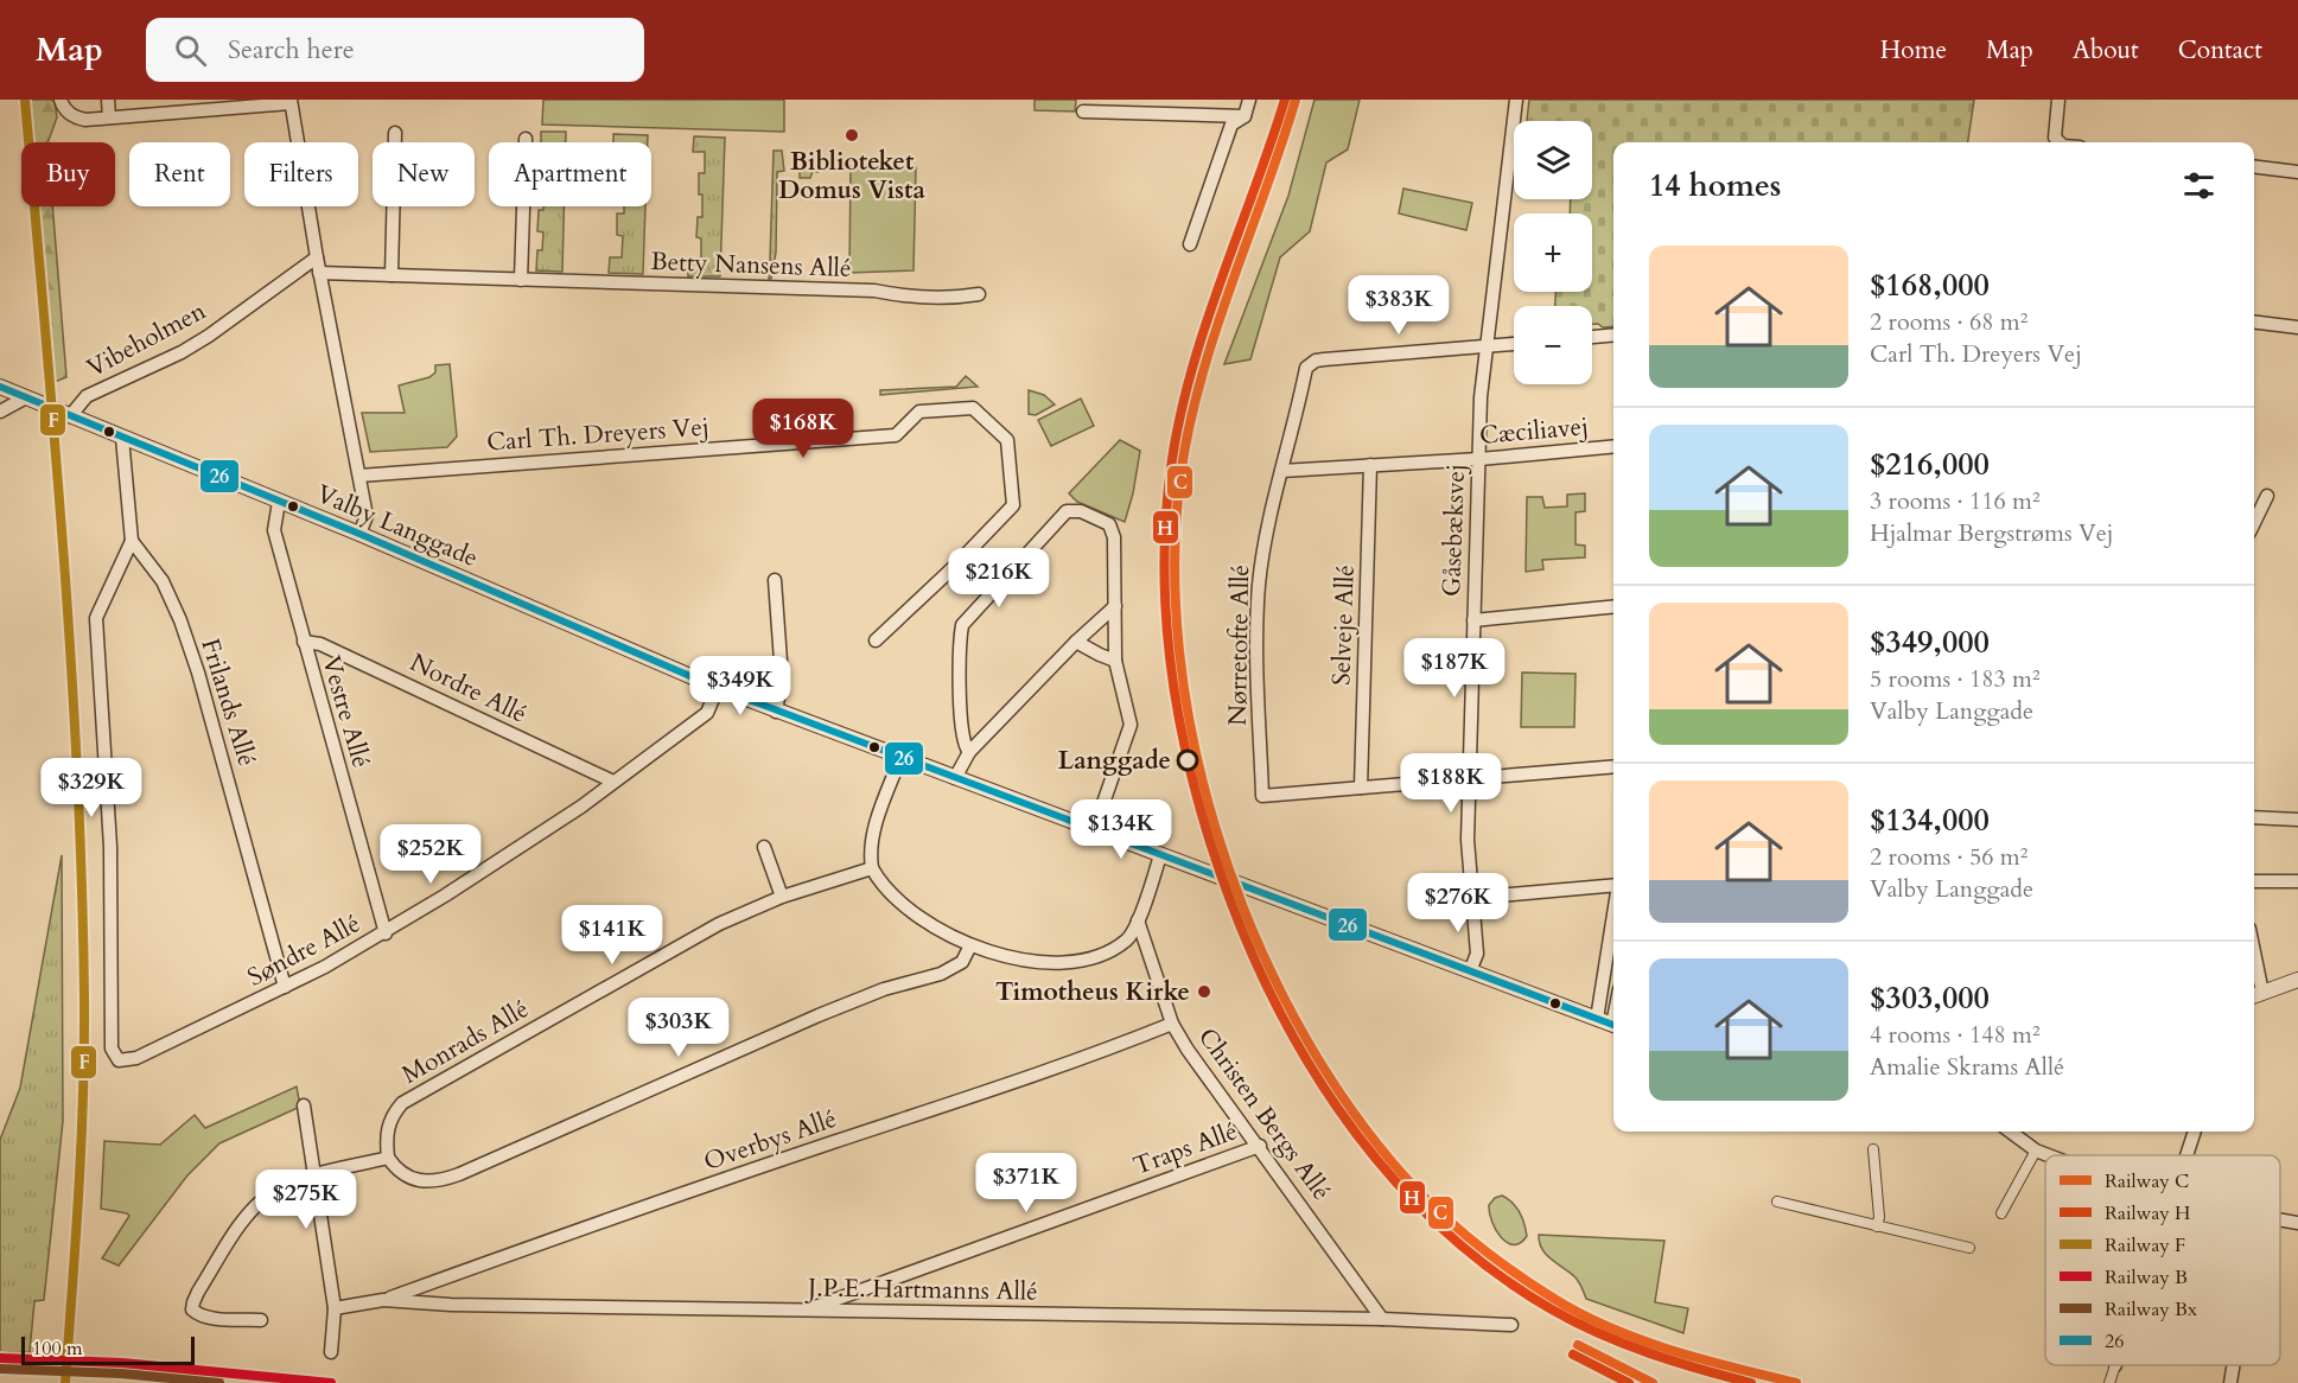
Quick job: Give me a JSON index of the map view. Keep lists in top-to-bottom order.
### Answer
{
  "streets": {
    "street": [
      "Betty Nansens Allé",
      "Vibeholmen",
      "Cæciliavej",
      "Carl Th. Dreyers Vej",
      "Valby Langgade",
      "Gåsebæksvej",
      "Selveje Allé",
      "Nørretofte Allé",
      "Nordre Allé",
      "Frilands Allé",
      "Vestre Allé",
      "Søndre Allé",
      "Monrads Allé",
      "Christen Bergs Allé",
      "Overbys Allé",
      "Traps Allé",
      "J.P.E. Hartmanns Allé"
    ]
  },
  "crossings": [
    ["Vibeholmen", "Valby Langgade"],
    ["Cæciliavej", "Gåsebæksvej"],
    ["Cæciliavej", "Selveje Allé"],
    ["Cæciliavej", "Nørretofte Allé"],
    ["Valby Langgade", "Gåsebæksvej"],
    ["Valby Langgade", "Vestre Allé"],
    ["Valby Langgade", "Søndre Allé"],
    ["Gåsebæksvej", "Nørretofte Allé"],
    ["Selveje Allé", "Nørretofte Allé"],
    ["Nordre Allé", "Vestre Allé"],
    ["Nordre Allé", "Søndre Allé"],
    ["Frilands Allé", "Søndre Allé"],
    ["Vestre Allé", "Søndre Allé"],
    ["Christen Bergs Allé", "Overbys Allé"],
    ["Christen Bergs Allé", "Traps Allé"],
    ["Christen Bergs Allé", "J.P.E. Hartmanns Allé"],
    ["Overbys Allé", "J.P.E. Hartmanns Allé"],
    ["Traps Allé", "J.P.E. Hartmanns Allé"]
  ],
  "places": ["Biblioteket Domus Vista", "Langgade", "Timotheus Kirke"],
  "lines": [
    "rail line C",
    "rail line H",
    "rail line F",
    "transit line 26",
    "rail line B",
    "rail line Bx"
  ],
  "legend": [
    "Railway C",
    "Railway H",
    "Railway F",
    "Railway B",
    "Railway Bx",
    "26"
  ],
  "scale_bar": "100 m",
  "page": {
    "header": "Map",
    "search": "Search here",
    "nav": [
      "Home",
      "Map",
      "About",
      "Contact"
    ],
    "map_buttons": ["+", "−"],
    "chip": [
      "Buy",
      "Rent",
      "Filters",
      "New",
      "Apartment"
    ],
    "heading": "14 homes",
    "list": [
      {
        "name": "$168,000",
        "note": "2 rooms · 68 m² · Carl Th. Dreyers Vej"
      },
      {
        "name": "$216,000",
        "note": "3 rooms · 116 m² · Hjalmar Bergstrøms Vej"
      },
      {
        "name": "$349,000",
        "note": "5 rooms · 183 m² · Valby Langgade"
      },
      {
        "name": "$134,000",
        "note": "2 rooms · 56 m² · Valby Langgade"
      },
      {
        "name": "$303,000",
        "note": "4 rooms · 148 m² · Amalie Skrams Allé"
      }
    ],
    "price": [
      "$383K",
      "$168K",
      "$216K",
      "$187K",
      "$349K",
      "$188K",
      "$329K",
      "$134K",
      "$252K",
      "$276K",
      "$141K",
      "$303K",
      "$371K",
      "$275K"
    ],
    "scale": "100 m"
  }
}
